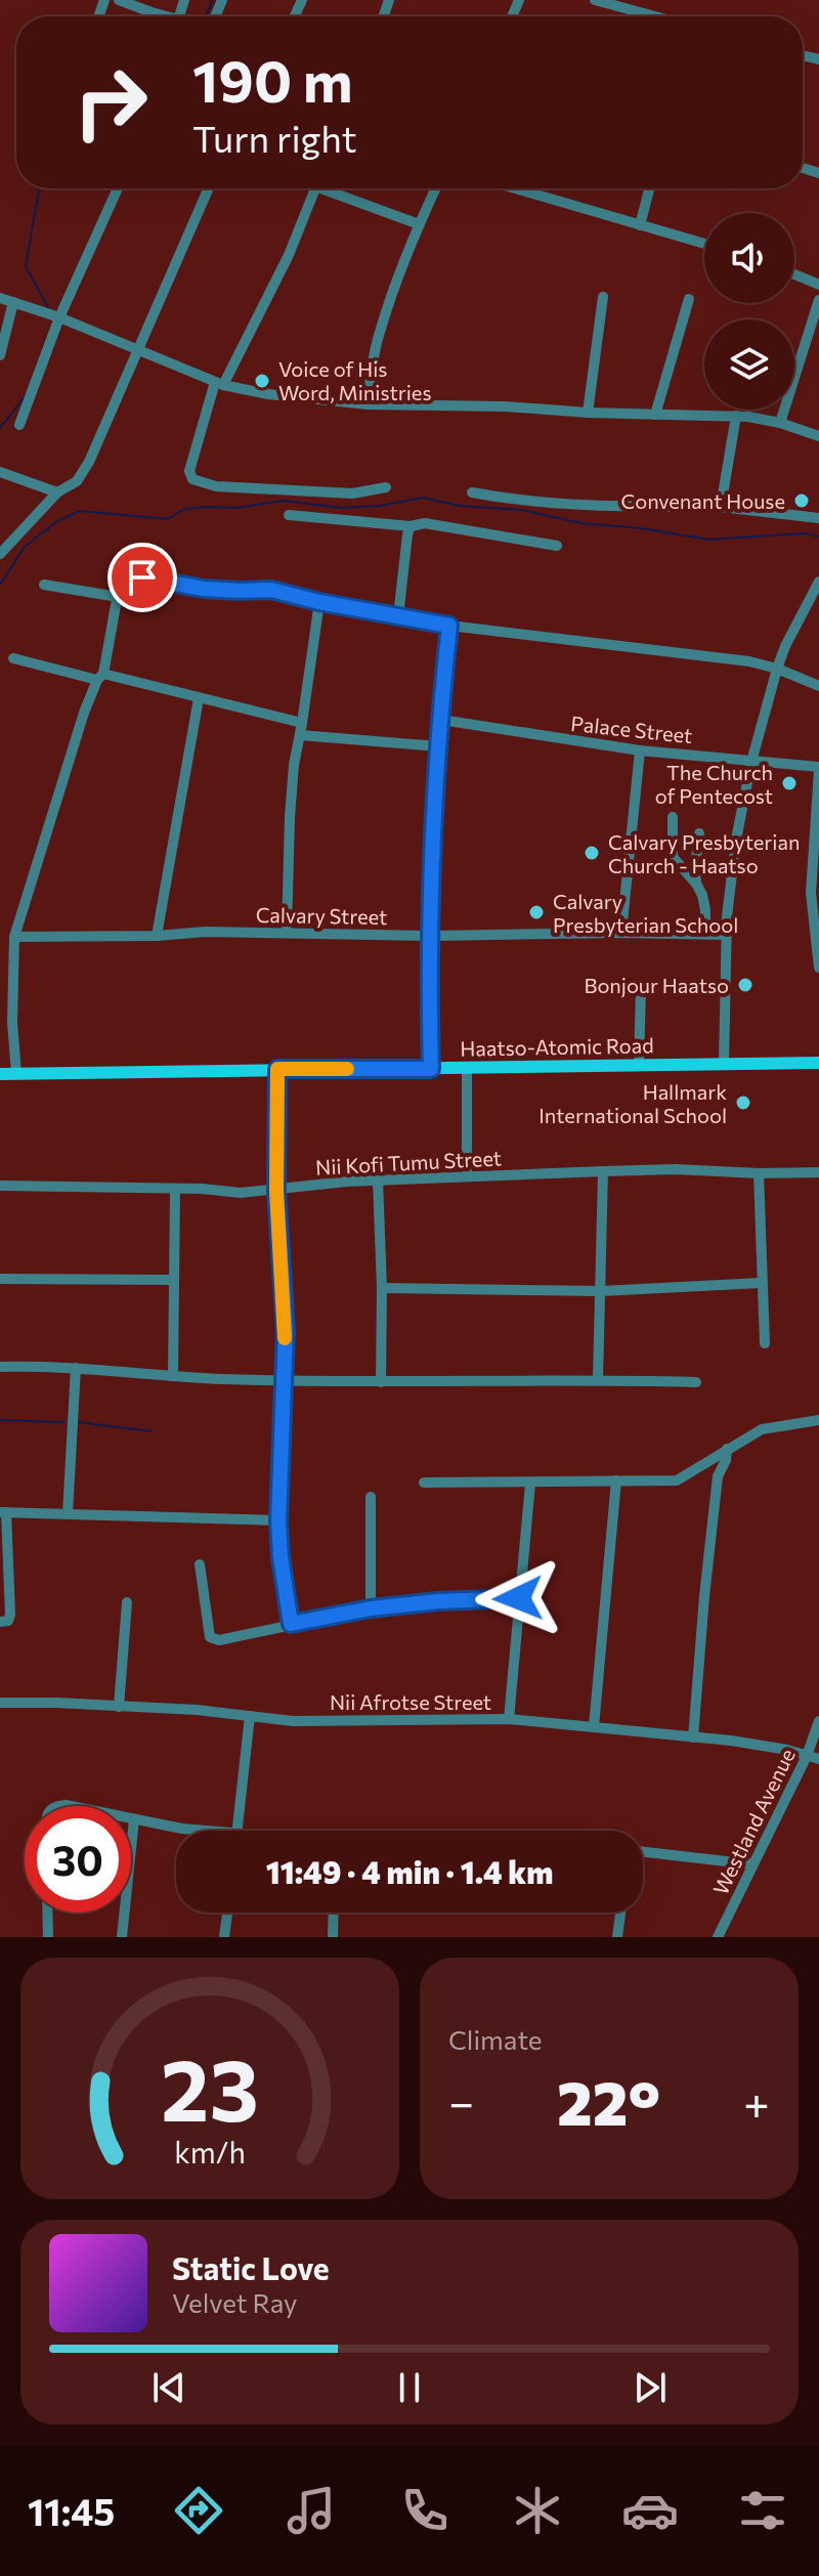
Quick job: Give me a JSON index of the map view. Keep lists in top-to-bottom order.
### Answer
{
  "streets": {
    "main road": ["Haatso-Atomic Road"],
    "street": [
      "Palace Street",
      "Calvary Street",
      "Nii Kofi Tumu Street",
      "Nii Afrotse Street",
      "Westland Avenue"
    ]
  },
  "crossings": [
    ["Nii Afrotse Street", "Westland Avenue"]
  ],
  "places": [
    "Voice of His Word, Ministries",
    "Convenant House",
    "The Church of Pentecost",
    "Calvary Presbyterian Church - Haatso",
    "Calvary Presbyterian School",
    "Bonjour Haatso",
    "Hallmark International School"
  ],
  "page": {
    "turn": ["190 m", "Turn right"],
    "limit": "30",
    "trip": "11:49 · 4 min · 1.4 km",
    "tile": "Climate",
    "heat": ["−", "22°", "+"],
    "song": ["Static Love", "Velvet Ray"],
    "tabs": "11:45",
    "gauge": ["23", "km/h"]
  }
}
